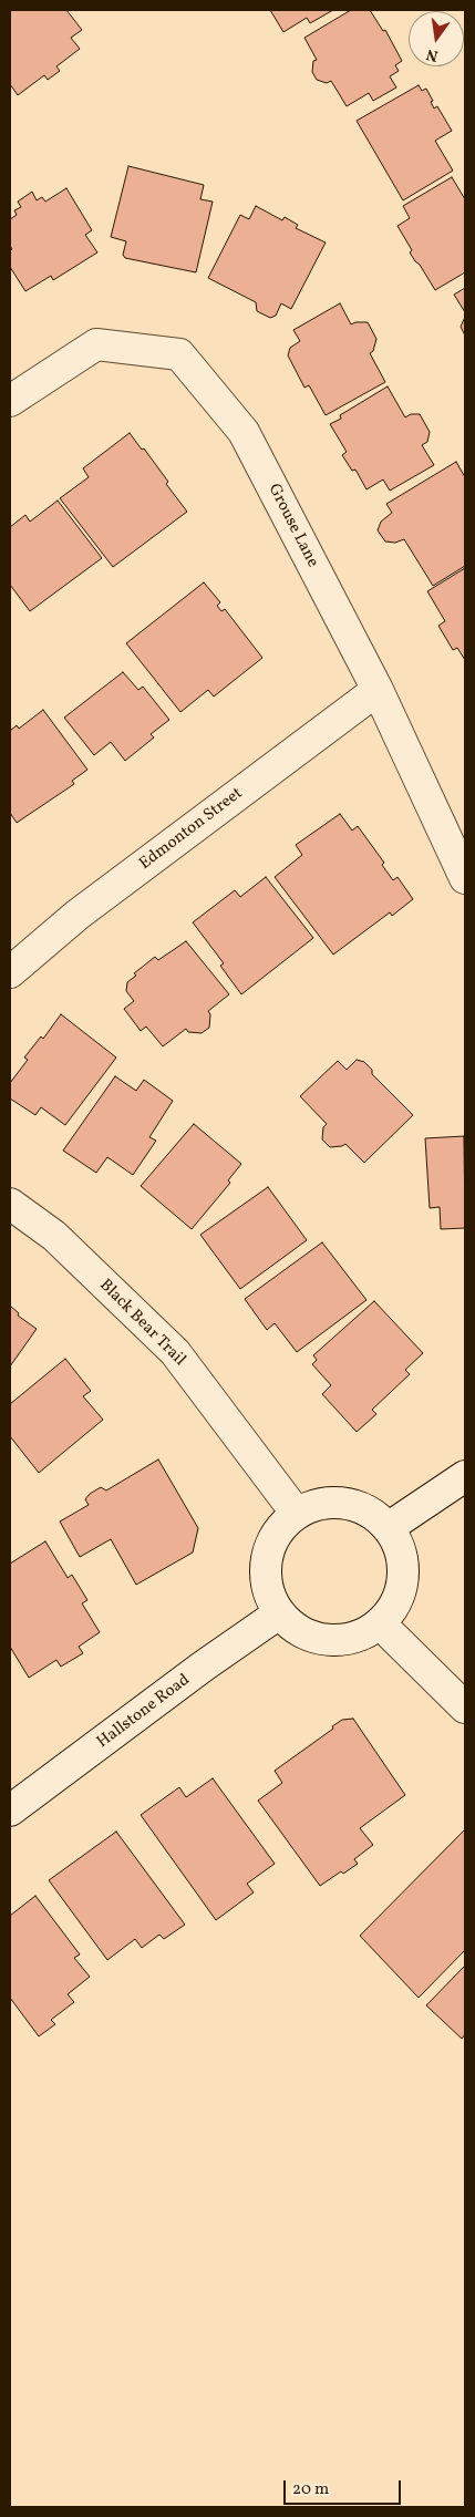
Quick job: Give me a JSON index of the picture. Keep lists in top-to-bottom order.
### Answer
{
  "streets": {
    "street": [
      "Grouse Lane",
      "Edmonton Street",
      "Black Bear Trail",
      "Hallstone Road"
    ]
  },
  "crossings": [
    ["Grouse Lane", "Edmonton Street"],
    ["Black Bear Trail", "Hallstone Road"]
  ],
  "scale_bar": "20 m",
  "north": "bottom"
}
